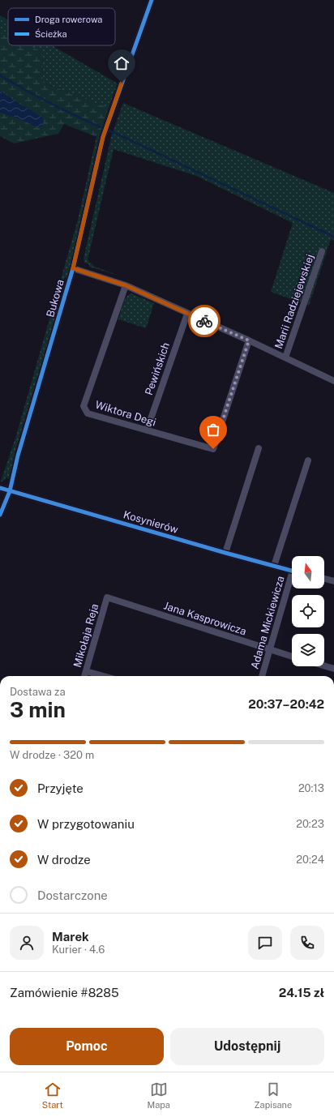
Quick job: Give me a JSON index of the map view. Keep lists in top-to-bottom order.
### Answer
{
  "streets": {
    "street": [
      "Bukowa",
      "Marii Radziejewskiej",
      "Pewińskich",
      "Wiktora Degi",
      "Kosynierów",
      "Jana Kasprowicza",
      "Adama Mickiewicza",
      "Mikołaja Reja"
    ]
  },
  "crossings": [
    ["Bukowa", "Kosynierów"],
    ["Pewińskich", "Wiktora Degi"],
    ["Jana Kasprowicza", "Adama Mickiewicza"],
    ["Jana Kasprowicza", "Mikołaja Reja"]
  ],
  "legend": ["Droga rowerowa", "Ścieżka"],
  "north": "top",
  "page": {
    "heading": ["3 min", "Dostawa za", "20:37–20:42"],
    "panel": [
      "Marek",
      "Kurier · 4.6",
      "Zamówienie #8285",
      "24.15 zł"
    ],
    "bar": "W drodze · 320 m",
    "list": [
      ["Przyjęte", "20:13"],
      ["W przygotowaniu", "20:23"],
      ["W drodze", "20:24"],
      "Dostarczone"
    ],
    "buttons": ["Pomoc", "Udostępnij"],
    "tabs": ["Start", "Mapa", "Zapisane"]
  }
}
